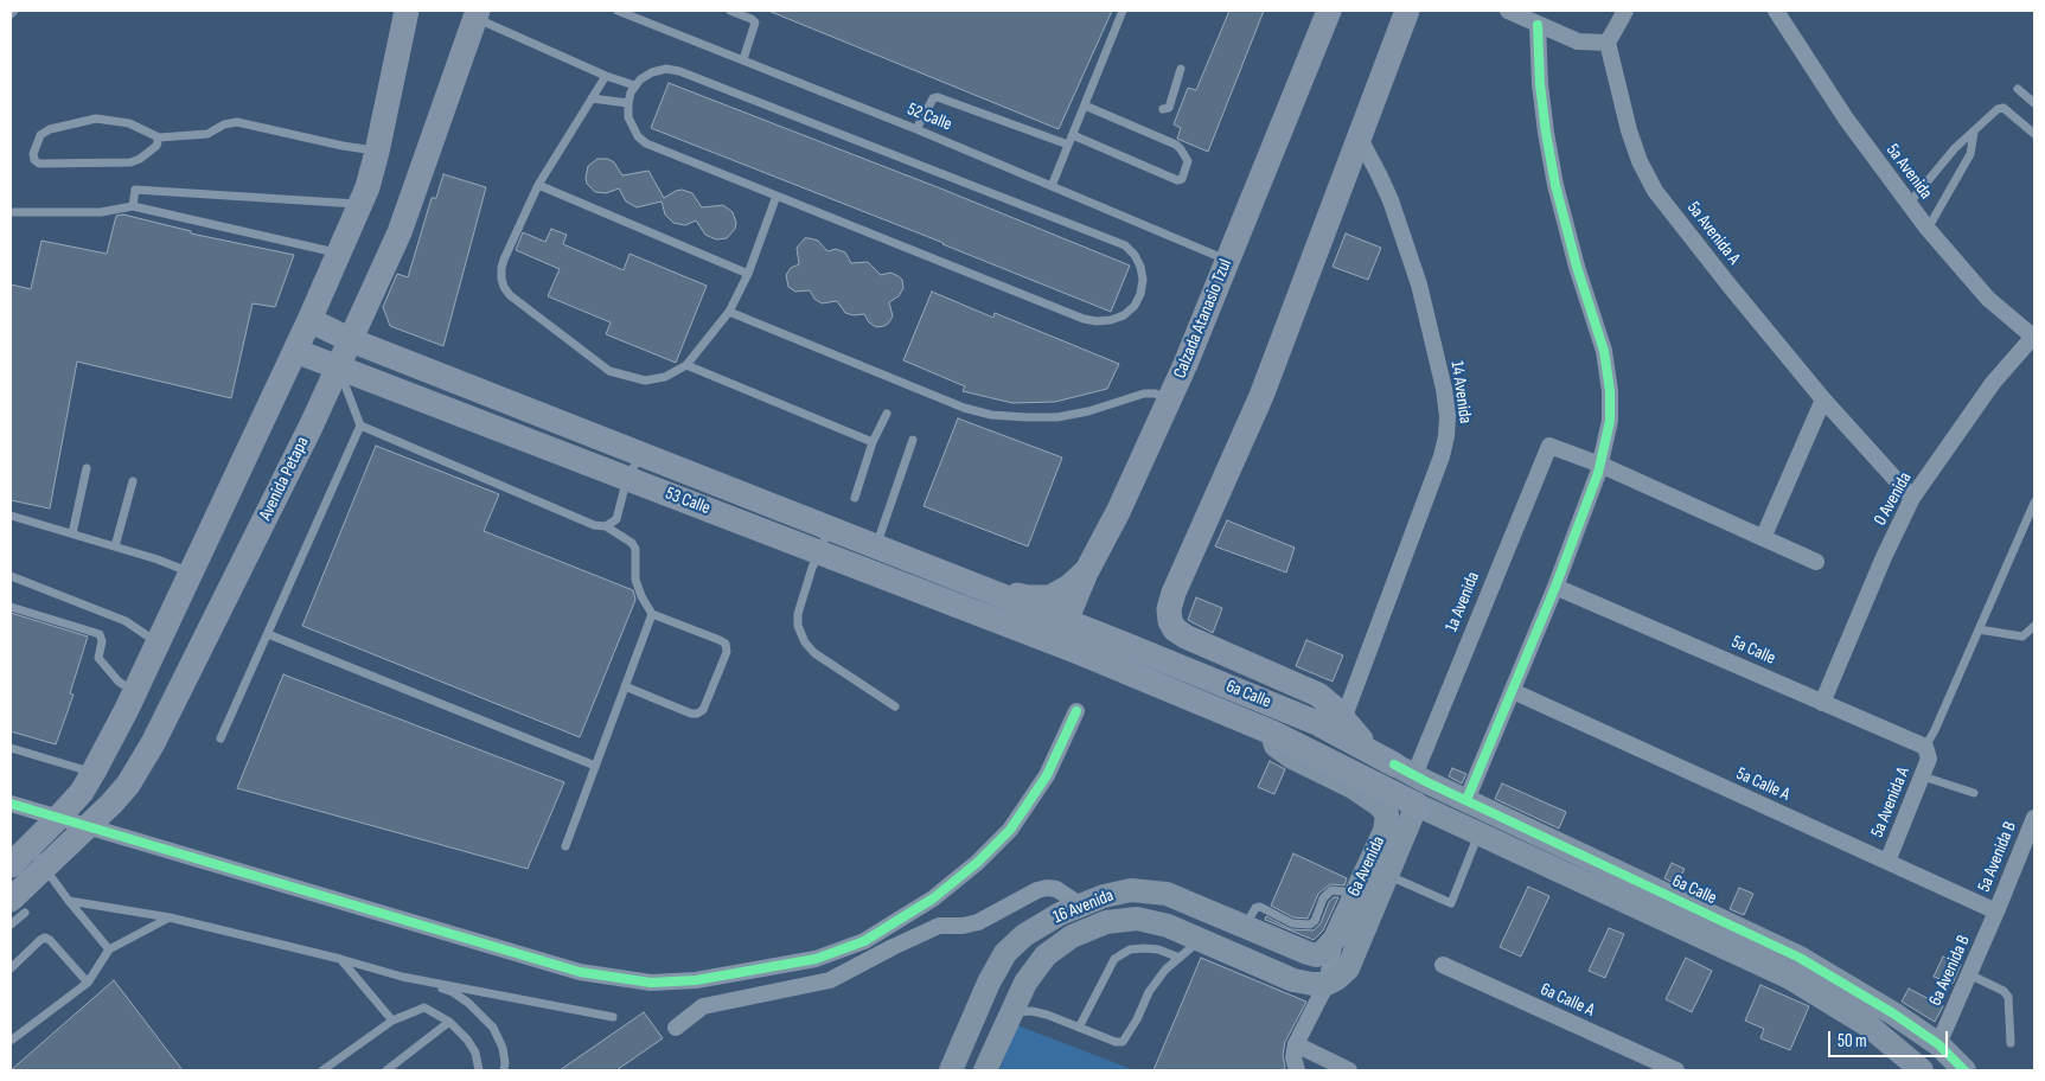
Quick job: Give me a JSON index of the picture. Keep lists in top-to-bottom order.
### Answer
{
  "streets": {
    "main road": [
      "Calzada Atanasio Tzul",
      "Avenida Petapa",
      "53 Calle",
      "6a Calle",
      "6a Avenida",
      "16 Avenida"
    ],
    "street": [
      "5a Avenida",
      "5a Avenida A",
      "14 Avenida",
      "0 Avenida",
      "1a Avenida",
      "5a Calle",
      "5a Calle A",
      "5a Avenida B",
      "6a Avenida B",
      "6a Calle A"
    ],
    "lane": ["52 Calle"]
  },
  "crossings": [
    ["52 Calle", "Calzada Atanasio Tzul"],
    ["5a Avenida", "0 Avenida"],
    ["5a Avenida A", "0 Avenida"],
    ["5a Avenida A", "5a Calle"],
    ["5a Avenida A", "5a Calle A"],
    ["Calzada Atanasio Tzul", "53 Calle"],
    ["Calzada Atanasio Tzul", "6a Calle"],
    ["Avenida Petapa", "53 Calle"],
    ["0 Avenida", "5a Calle"],
    ["53 Calle", "6a Calle"],
    ["1a Avenida", "6a Calle"],
    ["6a Calle", "6a Avenida"],
    ["6a Calle", "6a Avenida B"],
    ["5a Calle A", "5a Avenida B"],
    ["5a Calle A", "6a Avenida B"],
    ["5a Avenida B", "6a Avenida B"],
    ["6a Avenida", "16 Avenida"]
  ],
  "scale_bar": "50 m"
}
